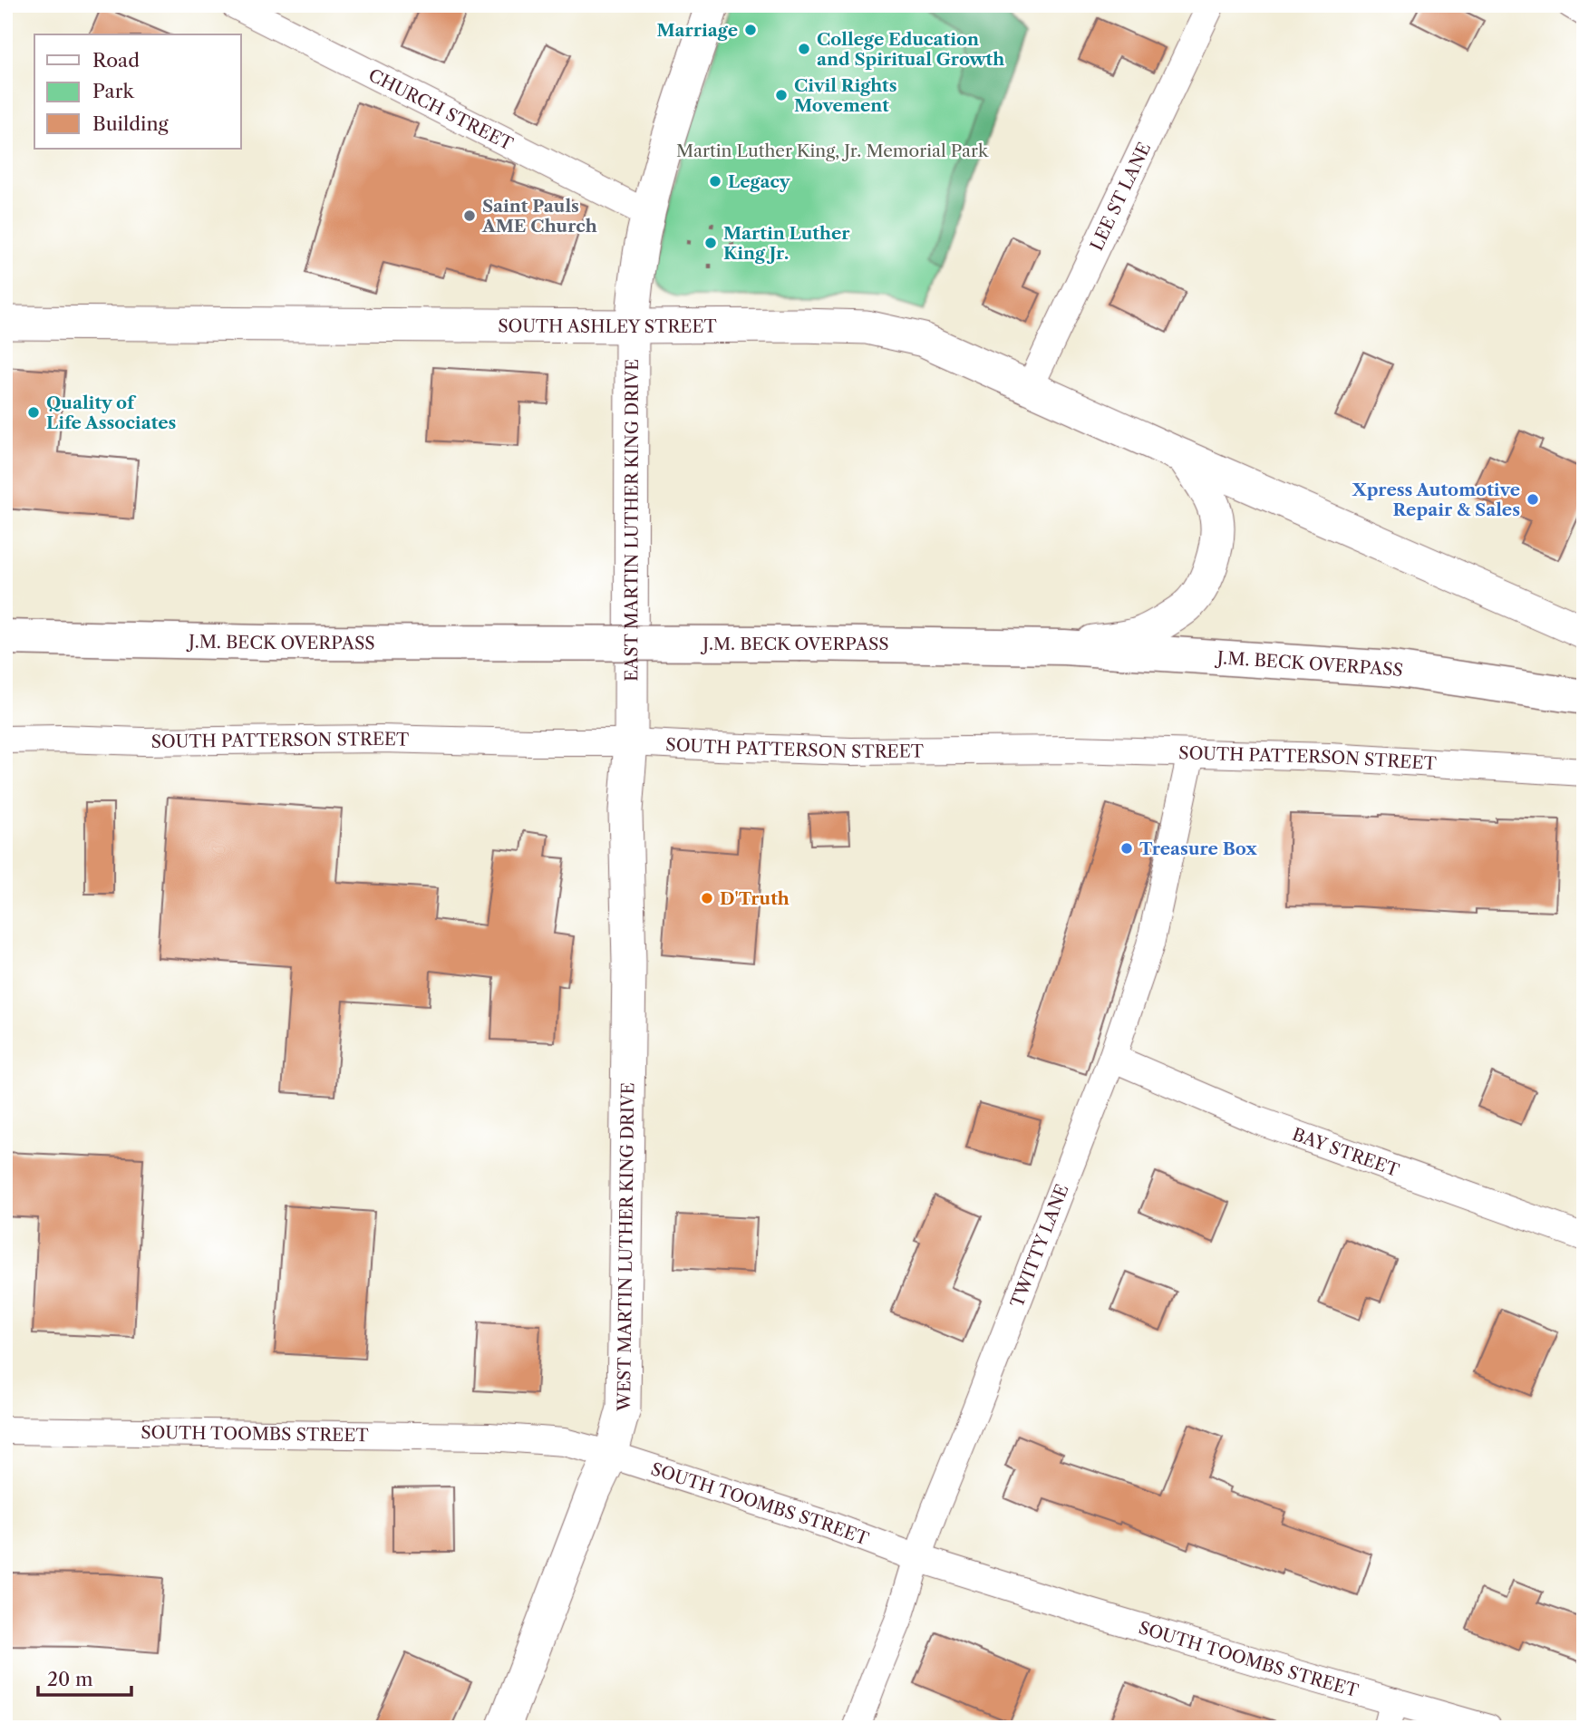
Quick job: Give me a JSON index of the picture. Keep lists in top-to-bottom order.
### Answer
{
  "streets": {
    "main road": ["J.M. BECK OVERPASS"],
    "street": [
      "CHURCH STREET",
      "LEE ST LANE",
      "SOUTH ASHLEY STREET",
      "EAST MARTIN LUTHER KING DRIVE",
      "SOUTH PATTERSON STREET",
      "BAY STREET",
      "TWITTY LANE",
      "WEST MARTIN LUTHER KING DRIVE",
      "SOUTH TOOMBS STREET"
    ]
  },
  "crossings": [
    ["CHURCH STREET", "EAST MARTIN LUTHER KING DRIVE"],
    ["LEE ST LANE", "SOUTH ASHLEY STREET"],
    ["SOUTH ASHLEY STREET", "EAST MARTIN LUTHER KING DRIVE"],
    ["EAST MARTIN LUTHER KING DRIVE", "SOUTH PATTERSON STREET"],
    ["EAST MARTIN LUTHER KING DRIVE", "WEST MARTIN LUTHER KING DRIVE"],
    ["SOUTH PATTERSON STREET", "TWITTY LANE"],
    ["SOUTH PATTERSON STREET", "WEST MARTIN LUTHER KING DRIVE"],
    ["BAY STREET", "TWITTY LANE"],
    ["TWITTY LANE", "SOUTH TOOMBS STREET"],
    ["WEST MARTIN LUTHER KING DRIVE", "SOUTH TOOMBS STREET"]
  ],
  "parks": ["Martin Luther King, Jr. Memorial Park"],
  "places": [
    "Marriage",
    "College Education and Spiritual Growth",
    "Civil Rights Movement",
    "Legacy",
    "Saint Pauls AME Church",
    "Martin Luther King Jr.",
    "Quality of Life Associates",
    "Xpress Automotive Repair & Sales",
    "Treasure Box",
    "D'Truth"
  ],
  "legend": ["Road", "Park", "Building"],
  "scale_bar": "20 m"
}
